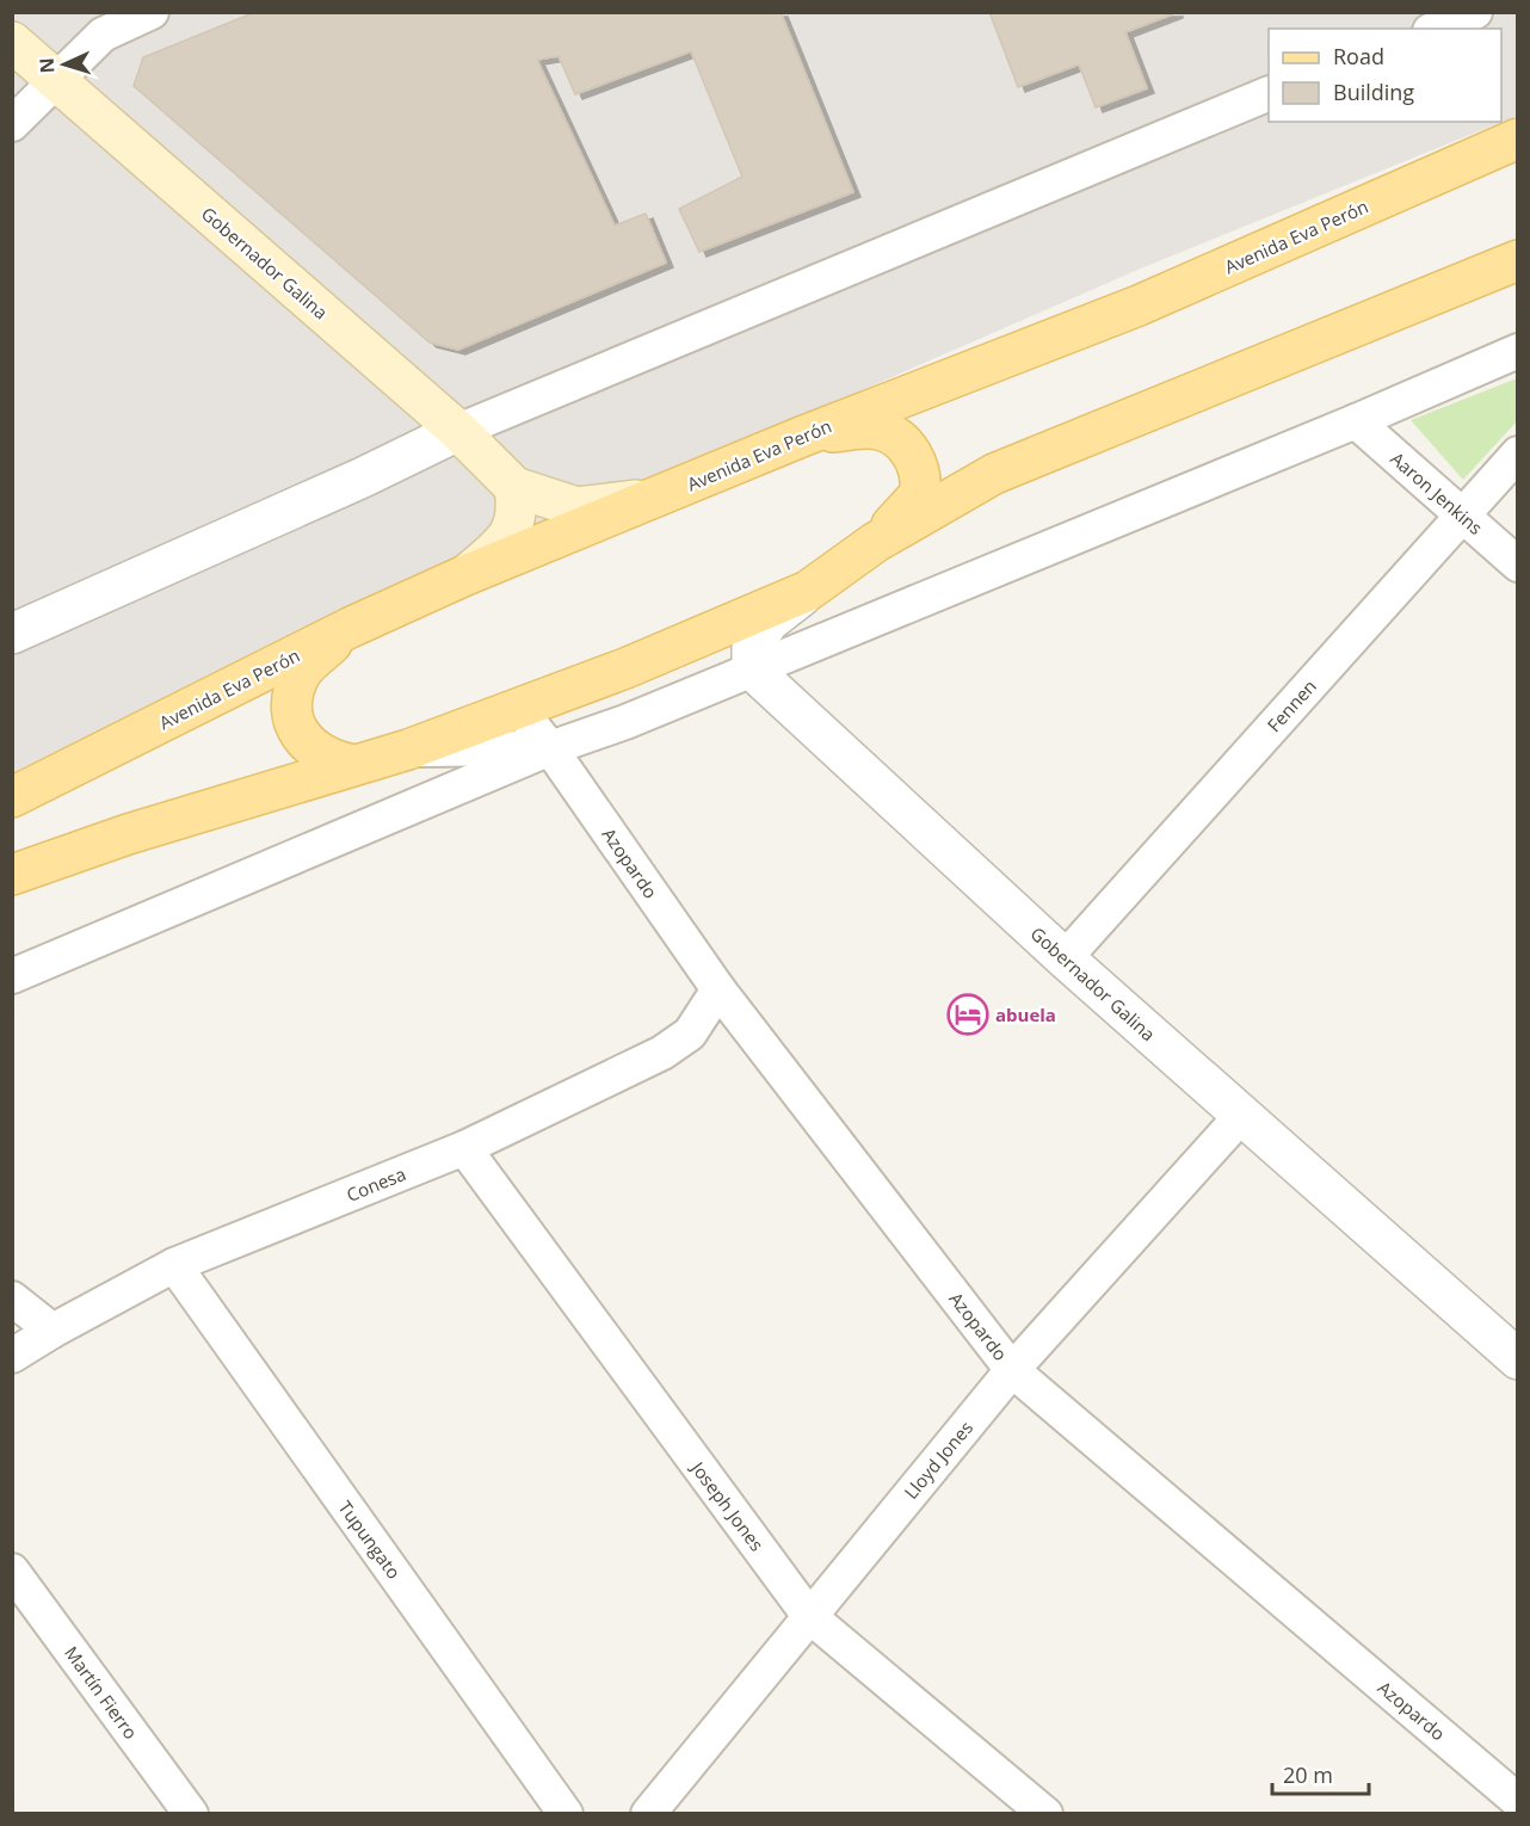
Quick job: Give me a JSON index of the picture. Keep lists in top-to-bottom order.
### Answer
{
  "streets": {
    "main road": ["Avenida Eva Perón", "Gobernador Galina"],
    "street": [
      "Aaron Jenkins",
      "Fennen",
      "Azopardo",
      "Conesa",
      "Lloyd Jones",
      "Joseph Jones",
      "Tupungato",
      "Martín Fierro"
    ]
  },
  "crossings": [
    ["Gobernador Galina", "Fennen"],
    ["Gobernador Galina", "Lloyd Jones"],
    ["Aaron Jenkins", "Fennen"],
    ["Azopardo", "Conesa"],
    ["Azopardo", "Lloyd Jones"],
    ["Conesa", "Joseph Jones"],
    ["Conesa", "Tupungato"],
    ["Lloyd Jones", "Joseph Jones"]
  ],
  "places": {
    "hotel": ["abuela"]
  },
  "legend": ["Road", "Building"],
  "scale_bar": "20 m",
  "north": "left"
}
